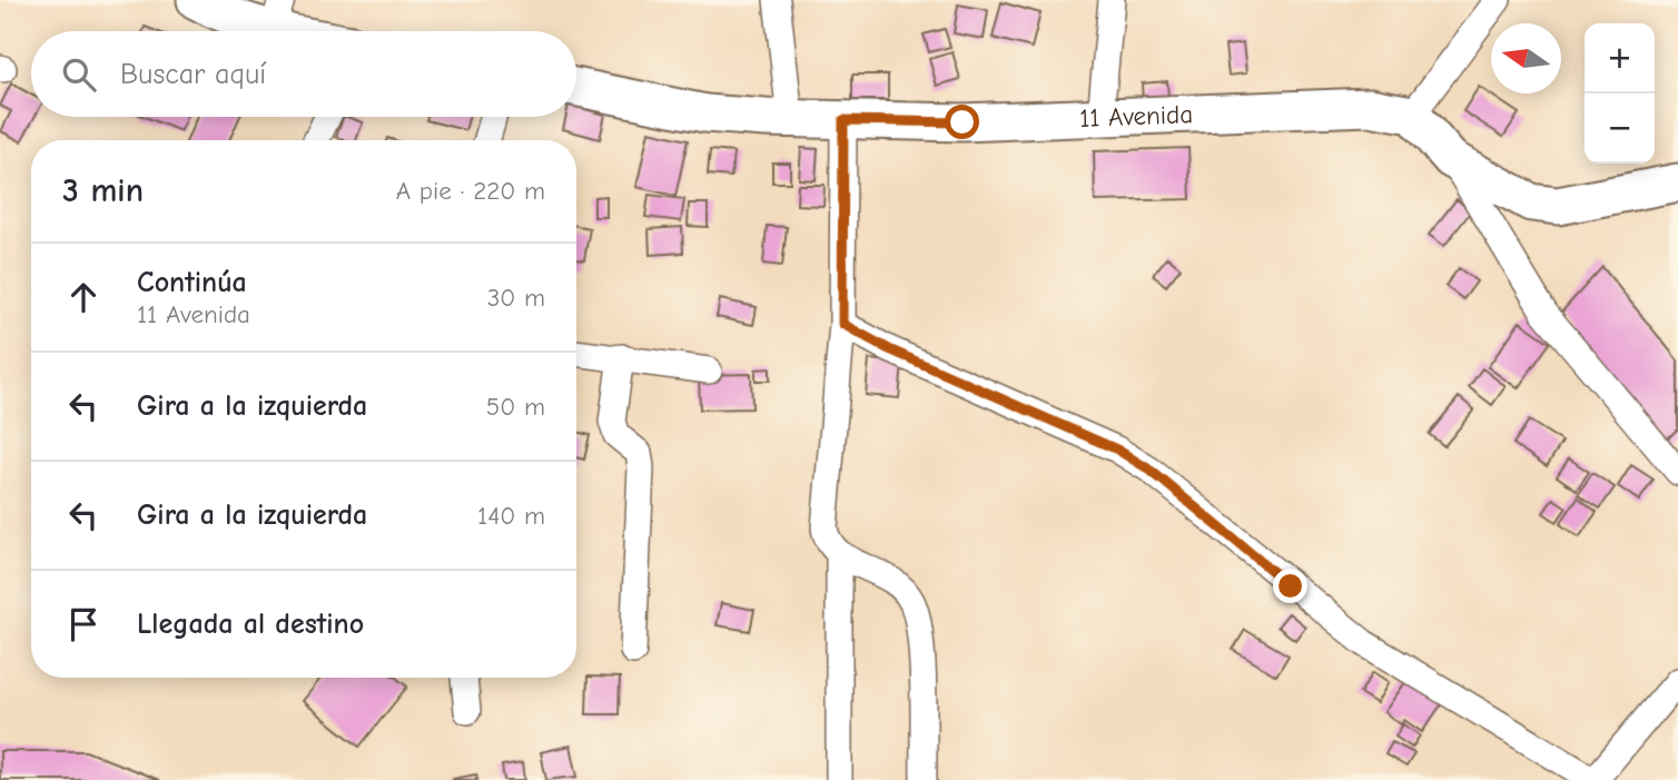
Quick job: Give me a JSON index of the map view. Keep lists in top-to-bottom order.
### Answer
{
  "streets": {
    "street": ["11 Avenida"]
  },
  "north": "left",
  "page": {
    "map_buttons": ["+", "−"],
    "search": "Buscar aquí",
    "heading": ["3 min", "A pie · 220 m"],
    "list": [
      ["Continúa", "11 Avenida", "30 m"],
      ["Gira a la izquierda", "50 m"],
      ["Gira a la izquierda", "140 m"],
      "Llegada al destino"
    ]
  }
}
